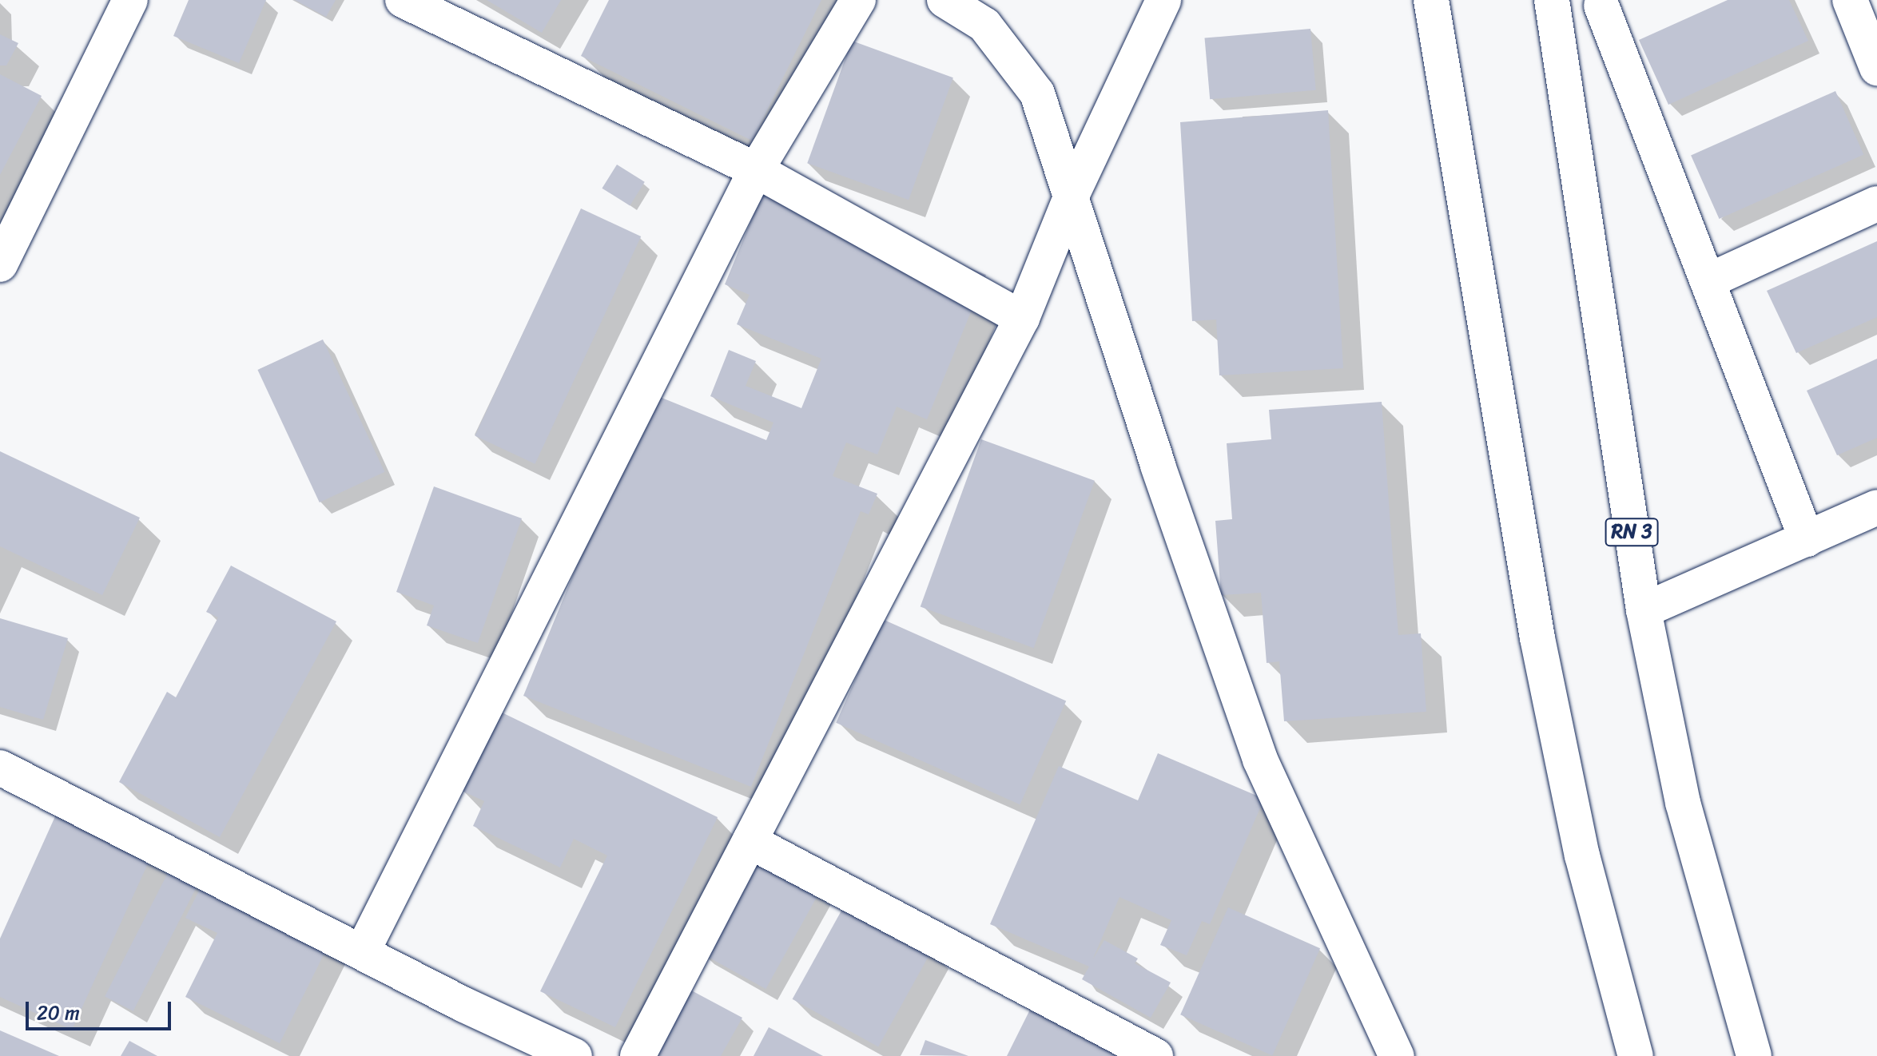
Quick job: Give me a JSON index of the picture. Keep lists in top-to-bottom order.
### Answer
{
  "streets": {
    "street": ["RN 3"]
  },
  "scale_bar": "20 m"
}
